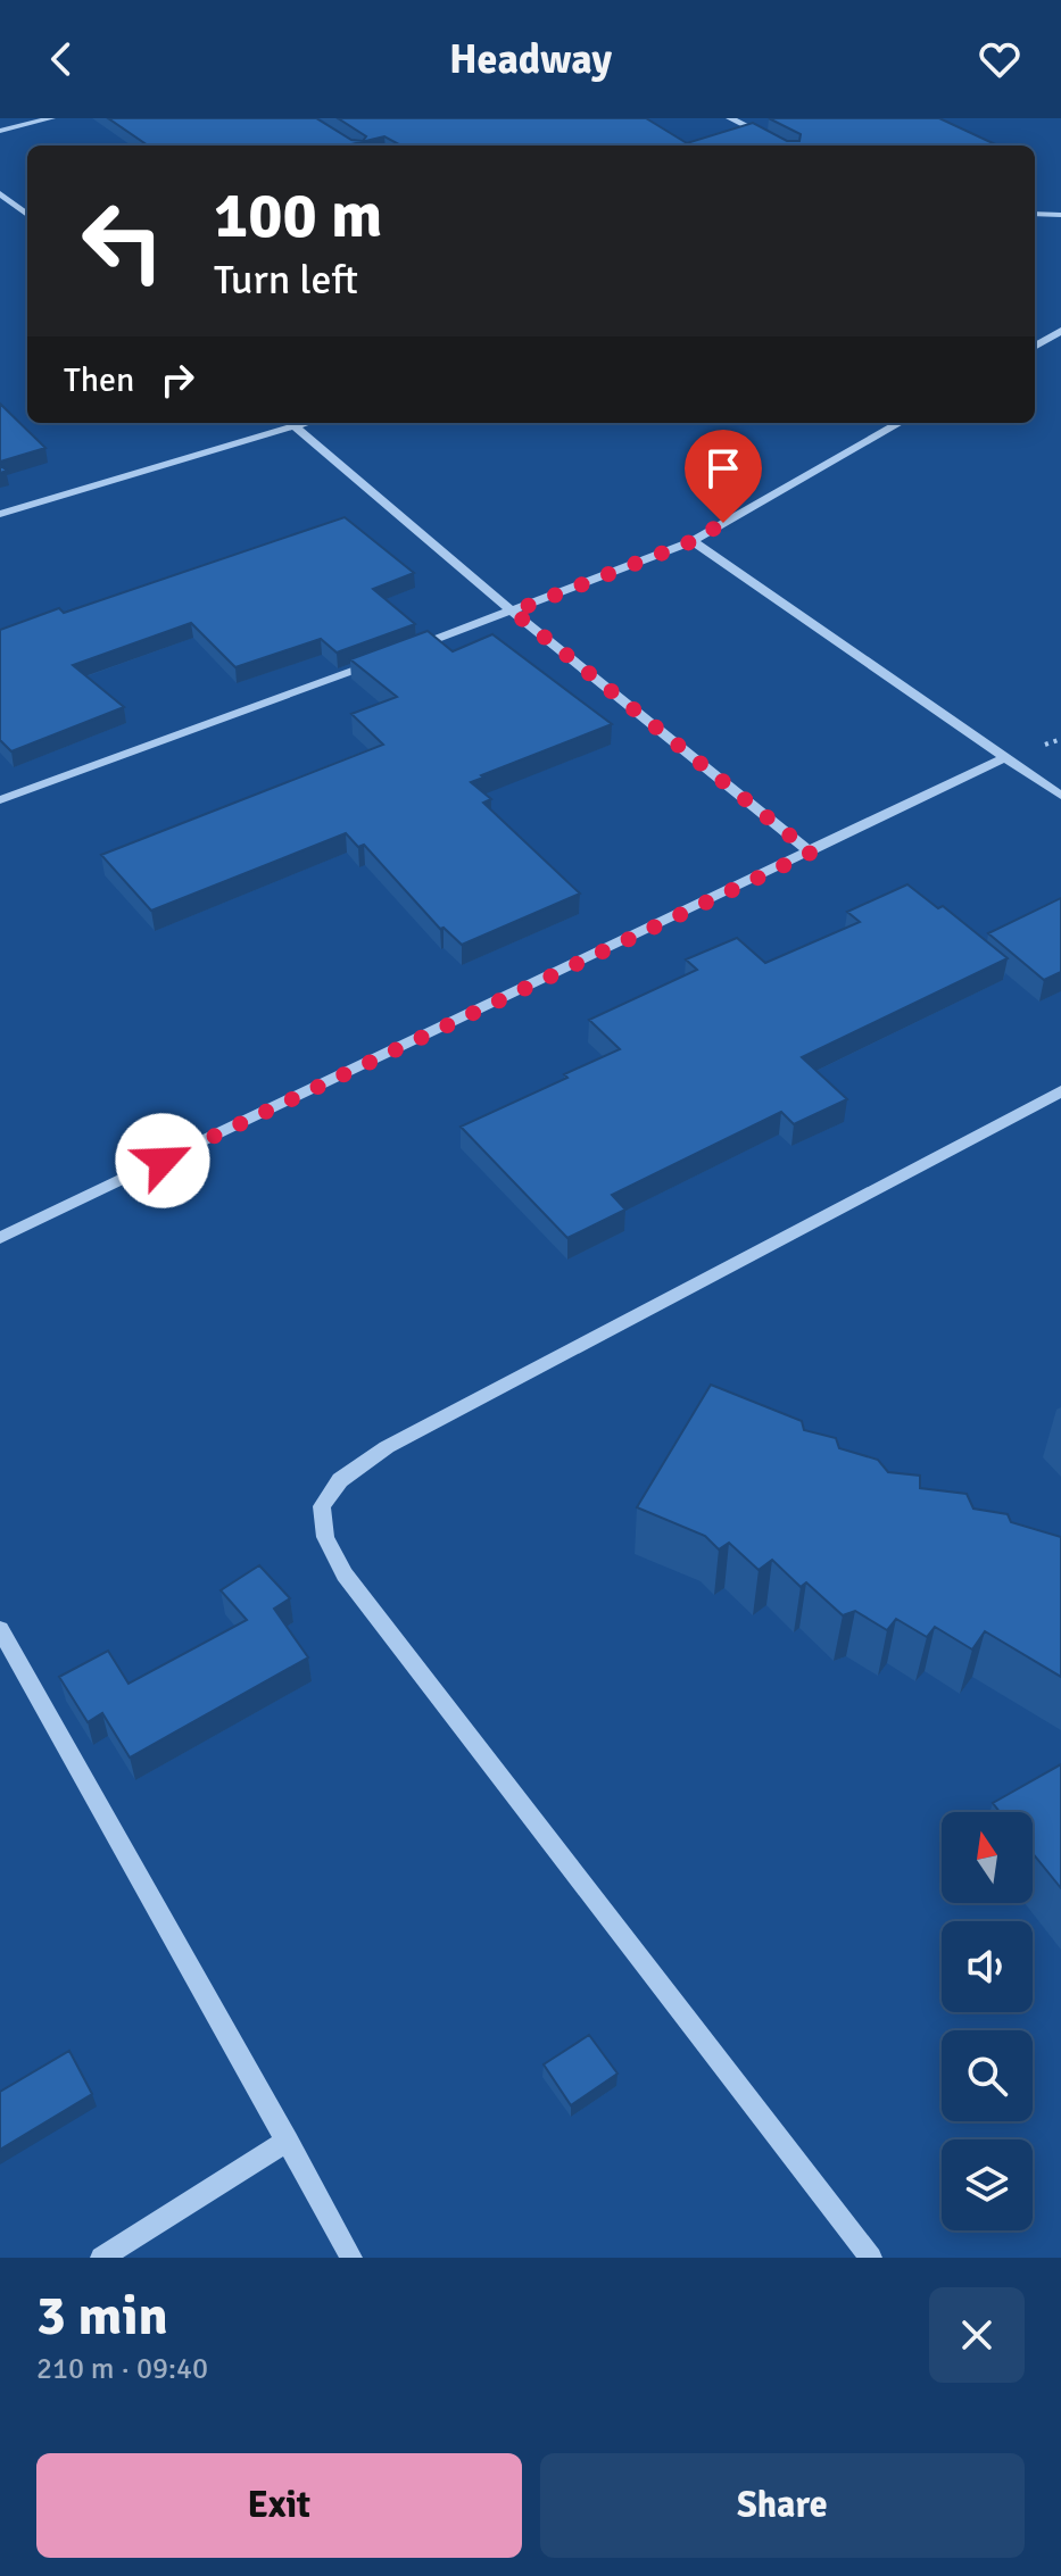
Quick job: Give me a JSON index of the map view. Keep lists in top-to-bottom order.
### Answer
{
  "north": "top",
  "page": {
    "header": "Headway",
    "turn": ["100 m", "Turn left"],
    "then": "Then",
    "heading": ["3 min", "210 m · 09:40"],
    "buttons": ["Exit", "Share"]
  }
}
